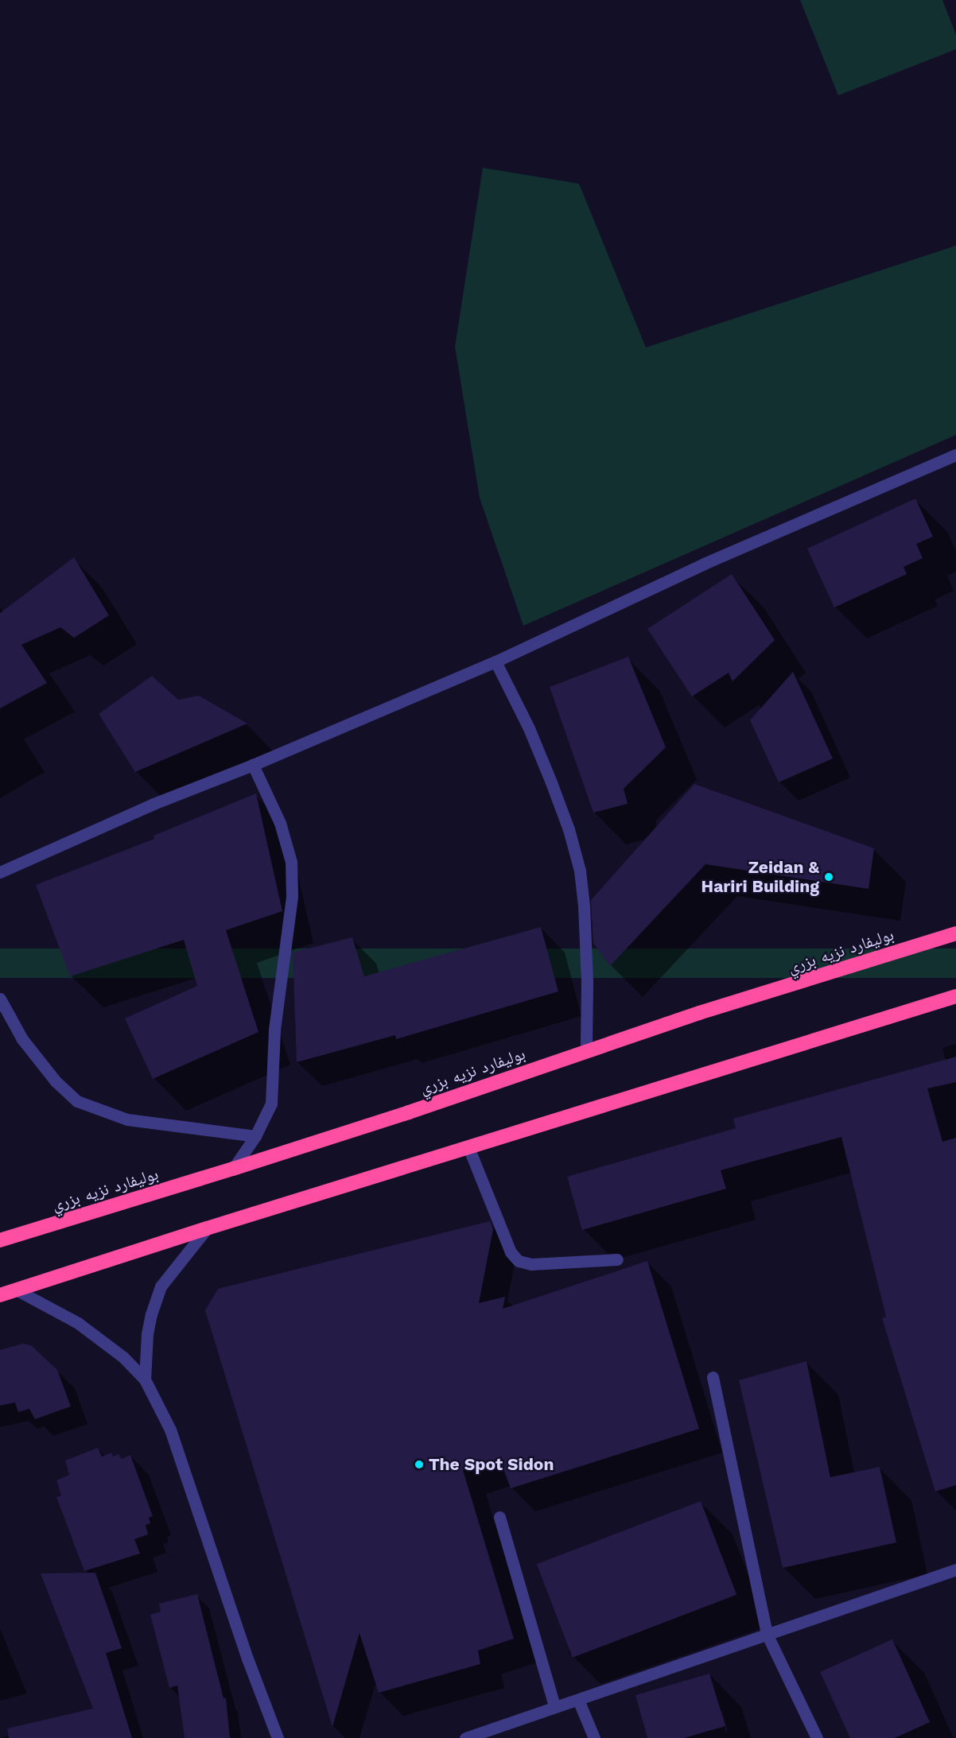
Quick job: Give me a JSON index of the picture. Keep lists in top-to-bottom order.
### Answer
{
  "streets": {
    "highway": ["بوليفارد نزيه بزري"]
  },
  "places": ["Zeidan & Hariri Building", "The Spot Sidon"]
}
